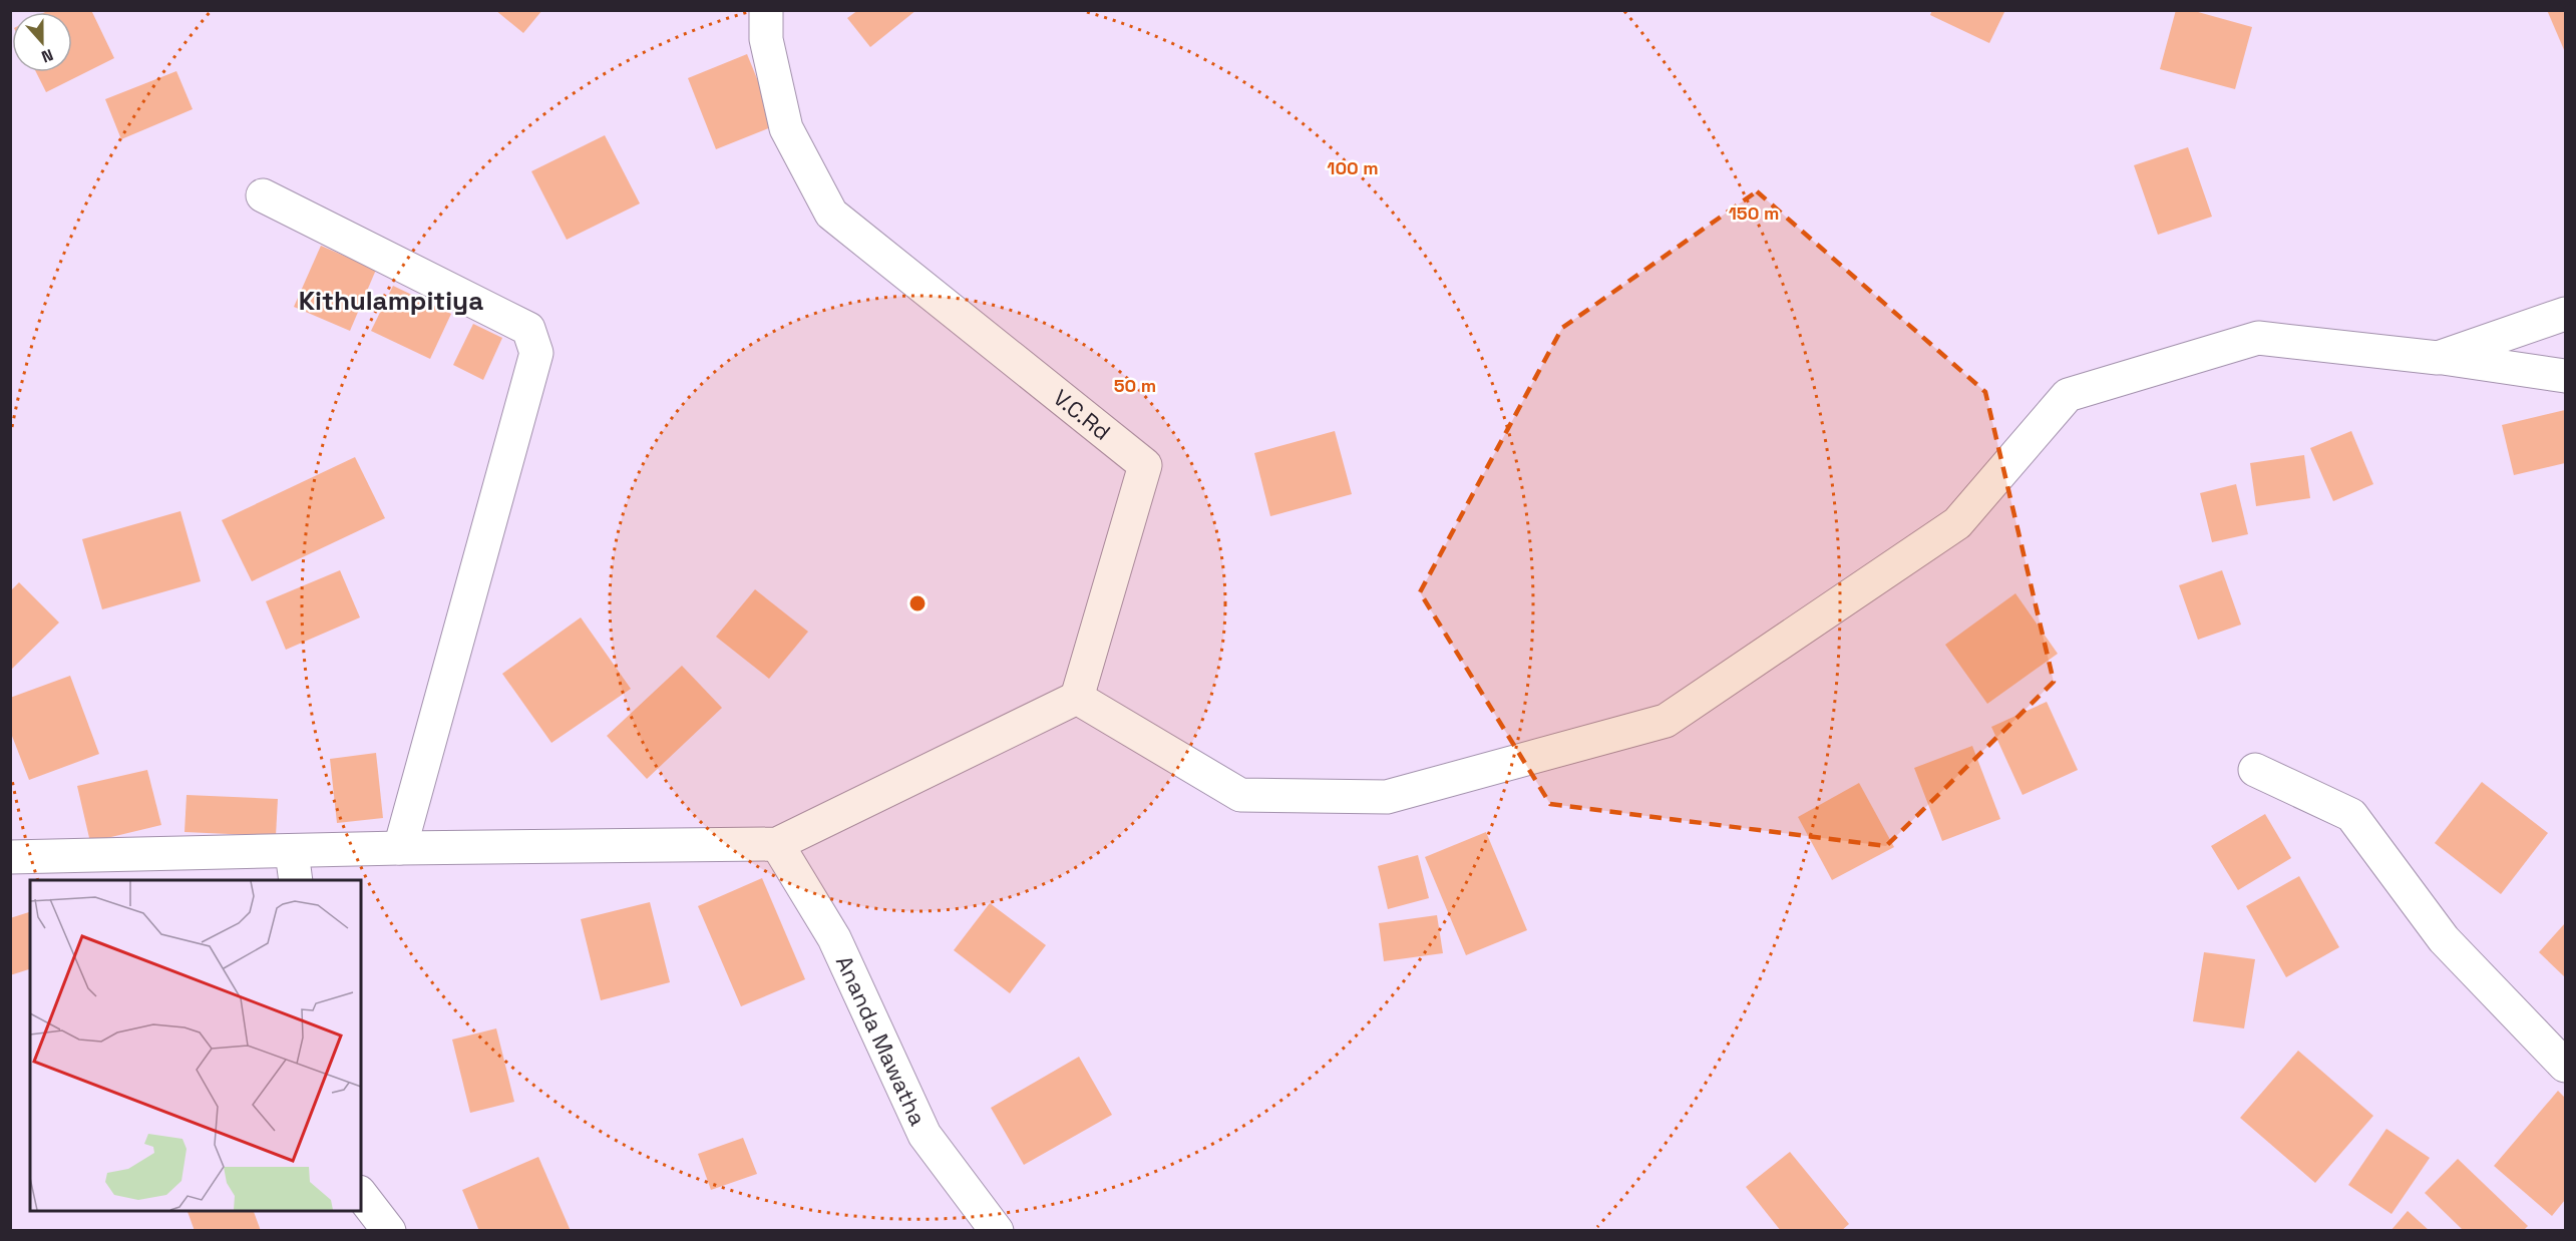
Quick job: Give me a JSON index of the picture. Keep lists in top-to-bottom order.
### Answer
{
  "streets": {
    "street": ["V.C.Rd", "Ananda Mawatha"]
  },
  "districts": ["Kithulampitiya"],
  "north": "bottom",
  "rings": ["100 m", "150 m", "50 m"]
}
